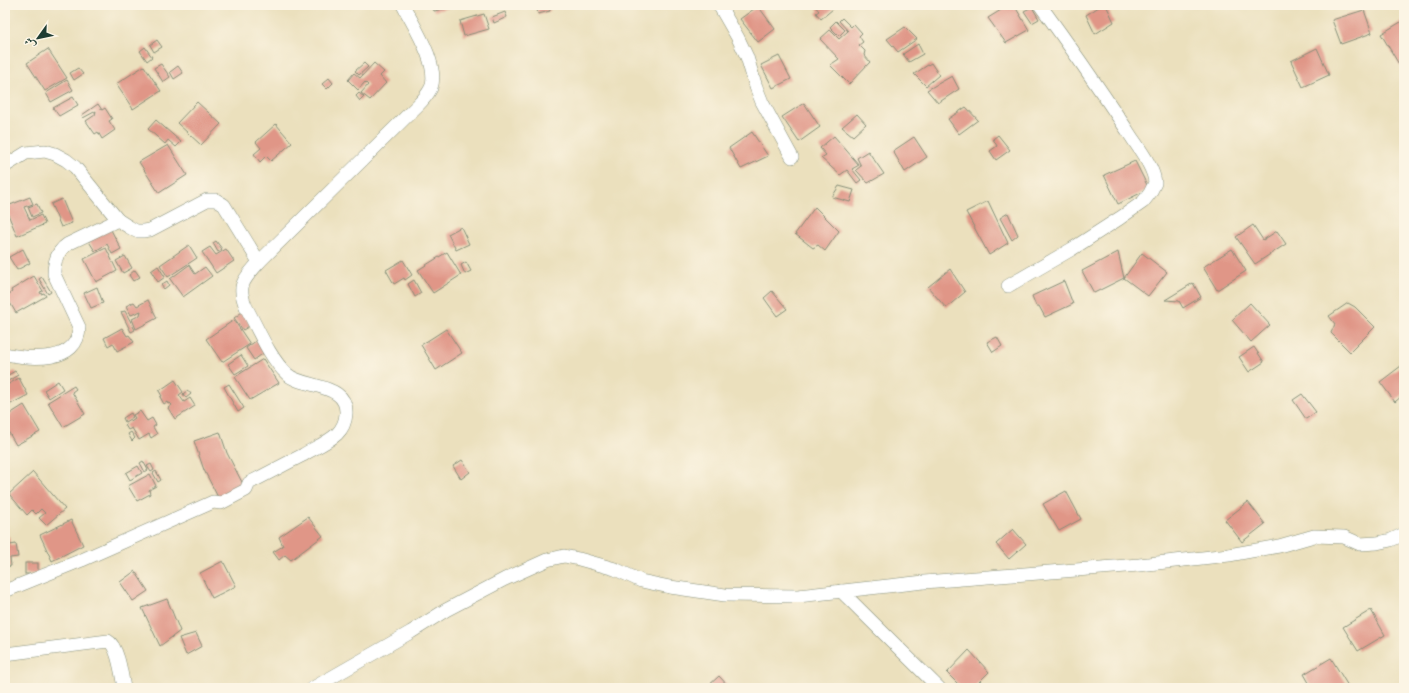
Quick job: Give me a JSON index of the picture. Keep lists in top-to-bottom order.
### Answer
{
  "north": "bottom left"
}
